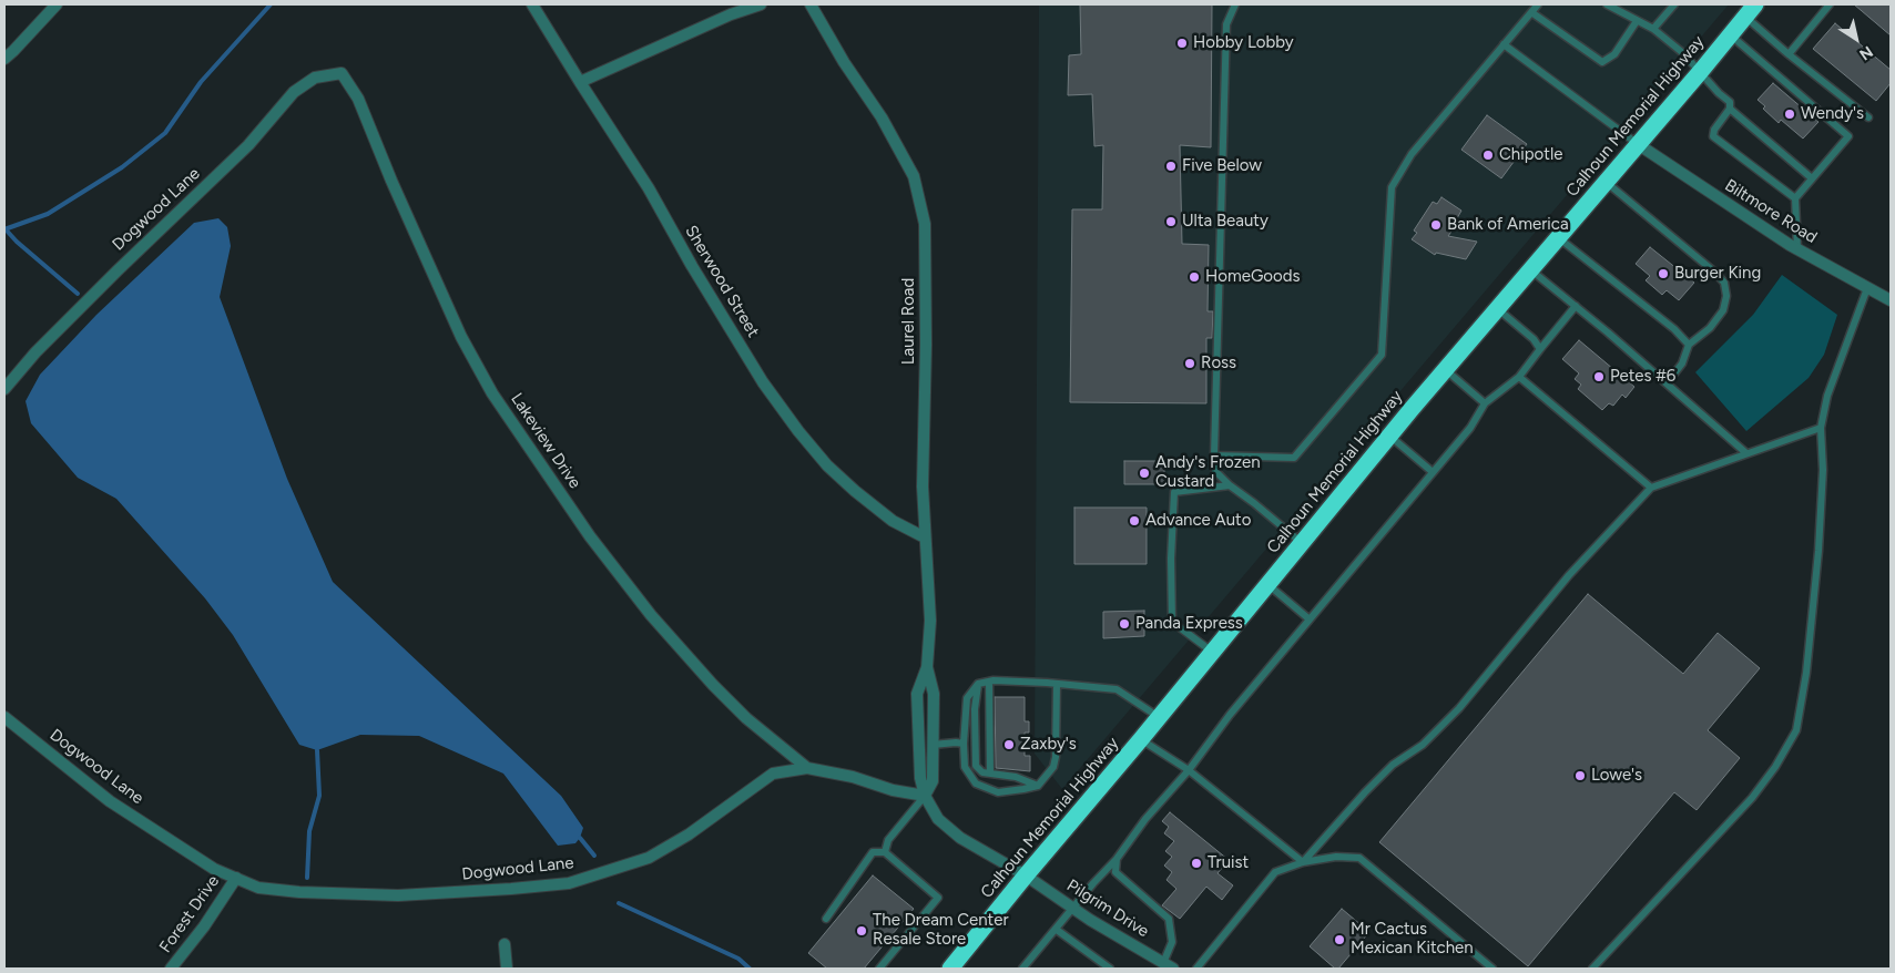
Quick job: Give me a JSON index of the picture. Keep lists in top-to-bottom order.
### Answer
{
  "streets": {
    "highway": ["Calhoun Memorial Highway"],
    "street": [
      "Dogwood Lane",
      "Biltmore Road",
      "Sherwood Street",
      "Laurel Road",
      "Lakeview Drive",
      "Pilgrim Drive",
      "Forest Drive"
    ]
  },
  "crossings": [
    ["Calhoun Memorial Highway", "Biltmore Road"],
    ["Calhoun Memorial Highway", "Pilgrim Drive"],
    ["Dogwood Lane", "Laurel Road"],
    ["Dogwood Lane", "Lakeview Drive"],
    ["Dogwood Lane", "Forest Drive"],
    ["Sherwood Street", "Laurel Road"]
  ],
  "places": [
    "Hobby Lobby",
    "Wendy's",
    "Chipotle",
    "Five Below",
    "Ulta Beauty",
    "Bank of America",
    "Burger King",
    "HomeGoods",
    "Ross",
    "Petes #6",
    "Andy's Frozen Custard",
    "Advance Auto",
    "Panda Express",
    "Zaxby's",
    "Lowe's",
    "Truist",
    "The Dream Center Resale Store",
    "Mr Cactus Mexican Kitchen"
  ],
  "north": "bottom right"
}
